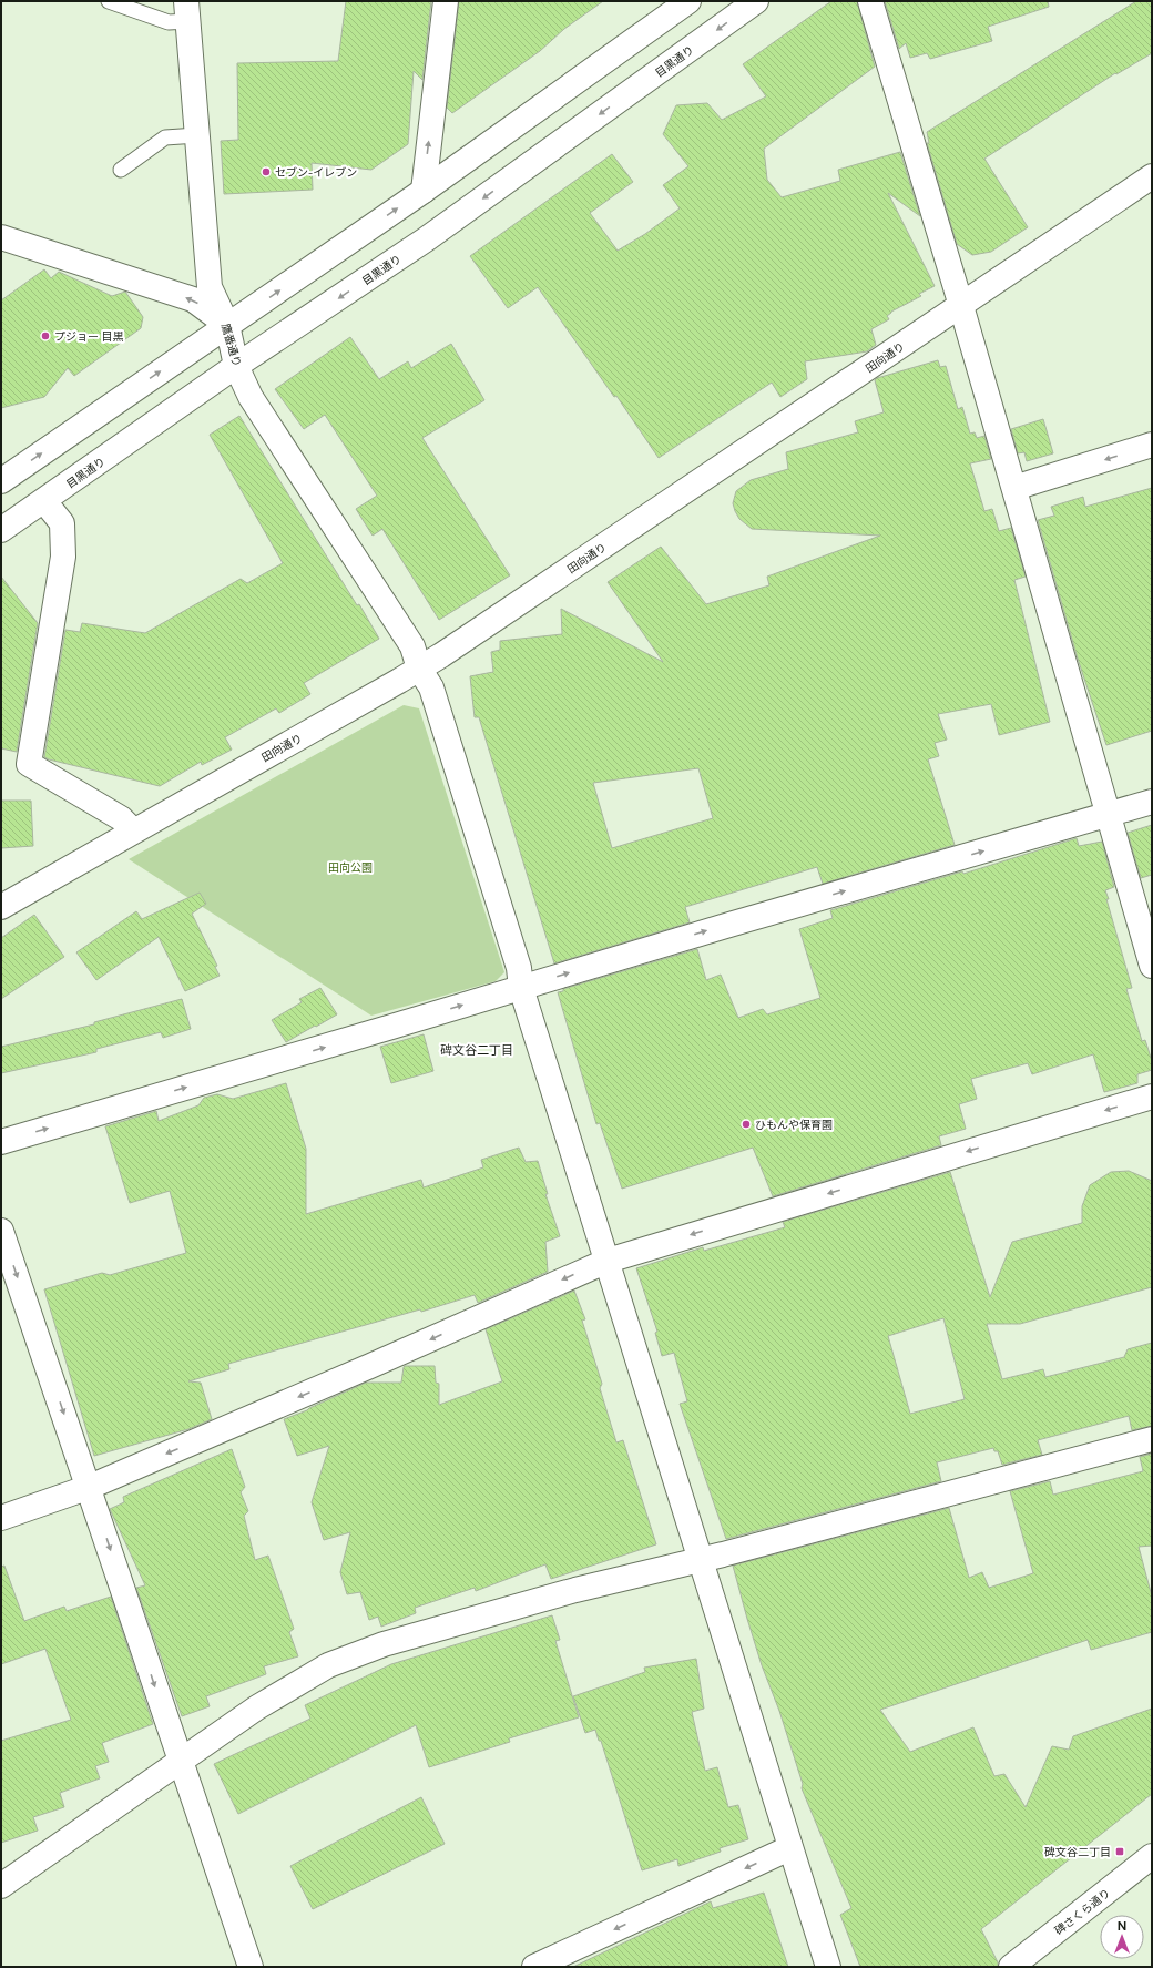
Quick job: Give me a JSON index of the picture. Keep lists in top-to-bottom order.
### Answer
{
  "streets": {
    "street": [
      "目黒通り",
      "鷹番通り",
      "田向通り",
      "碑さくら通り"
    ]
  },
  "crossings": [
    ["目黒通り", "鷹番通り"],
    ["鷹番通り", "田向通り"]
  ],
  "districts": ["碑文谷二丁目"],
  "parks": ["田向公園"],
  "places": {
    "other": ["セブン-イレブン", "プジョー 目黒", "ひもんや保育園"],
    "transit": ["碑文谷二丁目"]
  },
  "north": "top"
}
